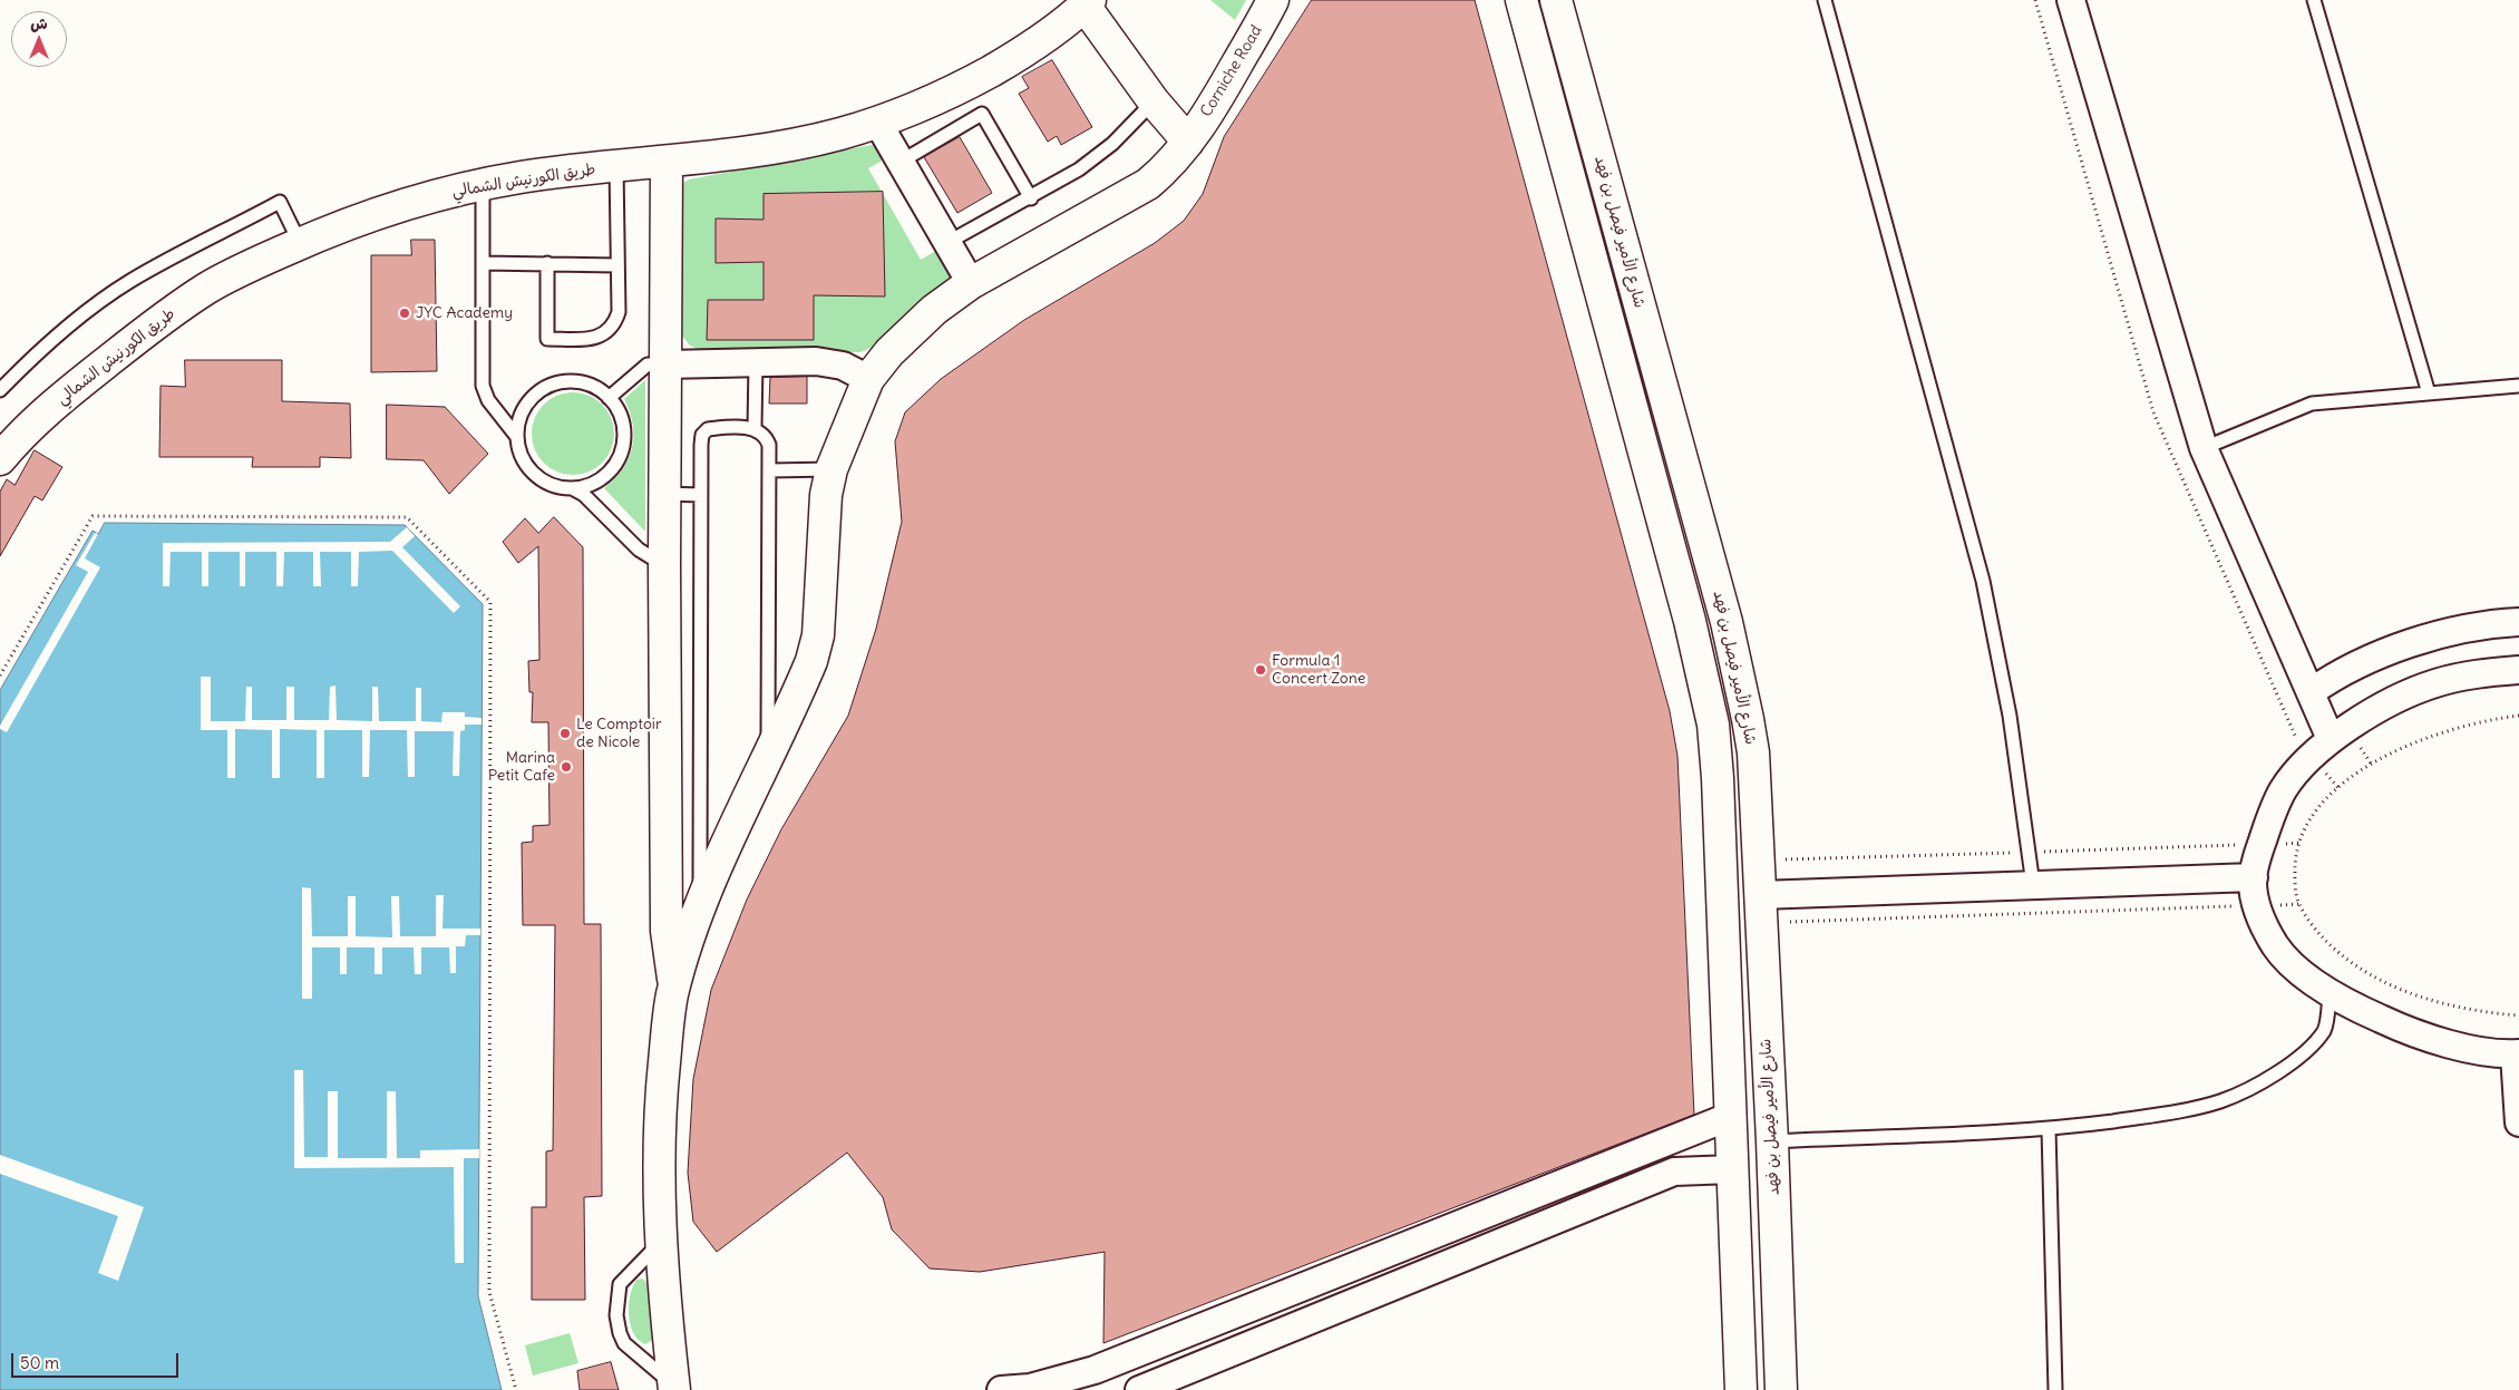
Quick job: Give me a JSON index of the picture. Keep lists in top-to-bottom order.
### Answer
{
  "streets": {
    "main road": ["Corniche Road", "طريق الكورنيش الشمالي", "شارع الأمير فيصل بن فهد"]
  },
  "places": [
    "JYC Academy",
    "Formula 1 Concert Zone",
    "Le Comptoir de Nicole",
    "Marina Petit Cafe"
  ],
  "scale_bar": "50 m",
  "north": "top"
}
